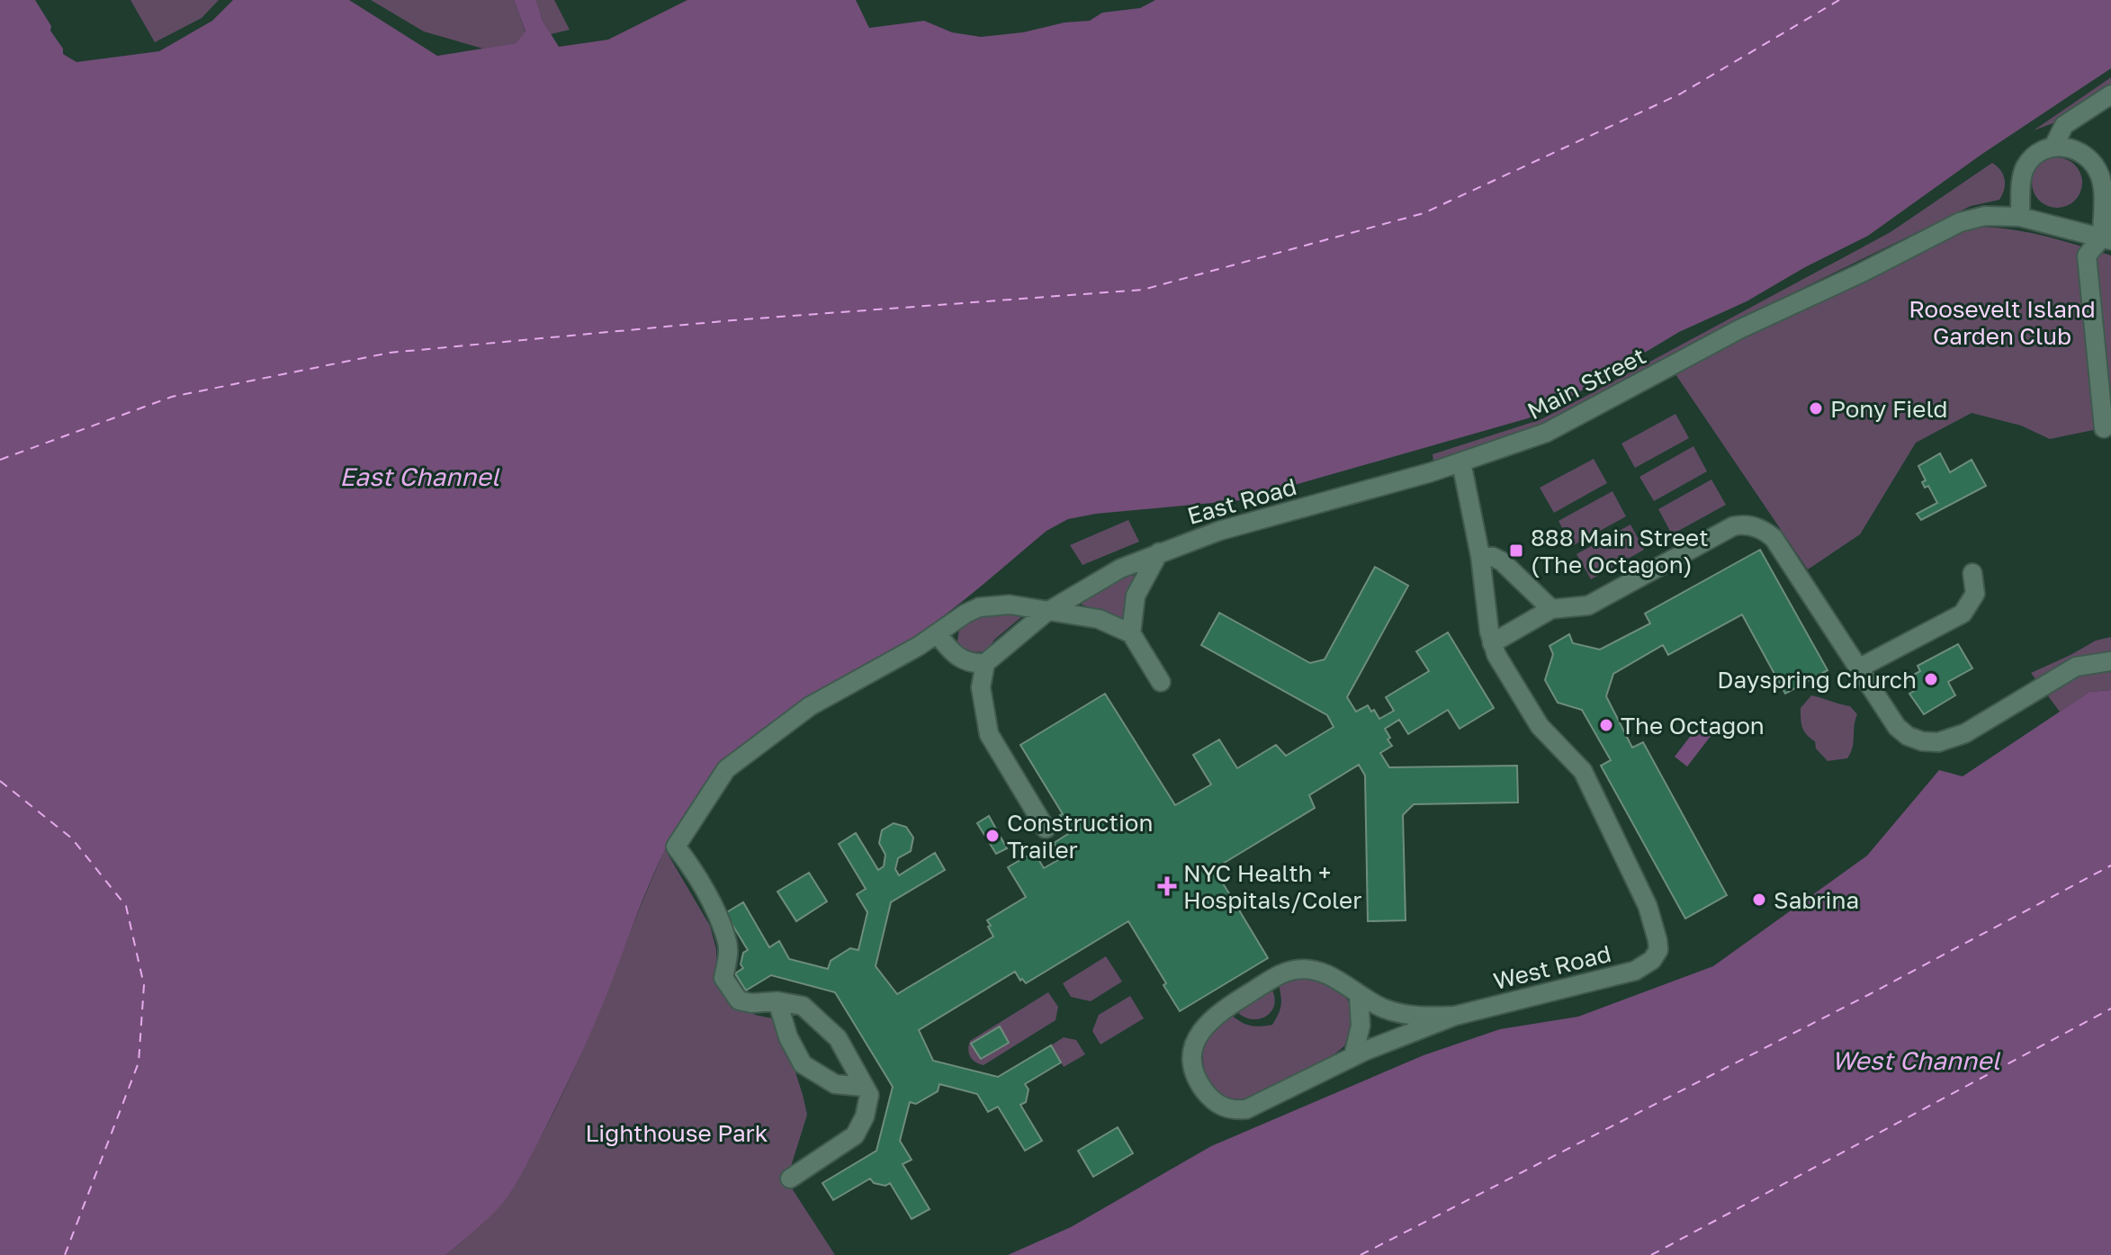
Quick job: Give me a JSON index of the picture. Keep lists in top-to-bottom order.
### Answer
{
  "streets": {
    "street": ["Main Street", "East Road", "West Road"]
  },
  "crossings": [
    ["Main Street", "East Road"]
  ],
  "water": ["East Channel", "West Channel"],
  "parks": ["Roosevelt Island Garden Club", "Lighthouse Park"],
  "places": {
    "other": [
      "Pony Field",
      "Dayspring Church",
      "The Octagon",
      "Construction Trailer",
      "Sabrina"
    ],
    "transit": ["888 Main Street (The Octagon)"],
    "health": ["NYC Health + Hospitals/Coler"]
  }
}
